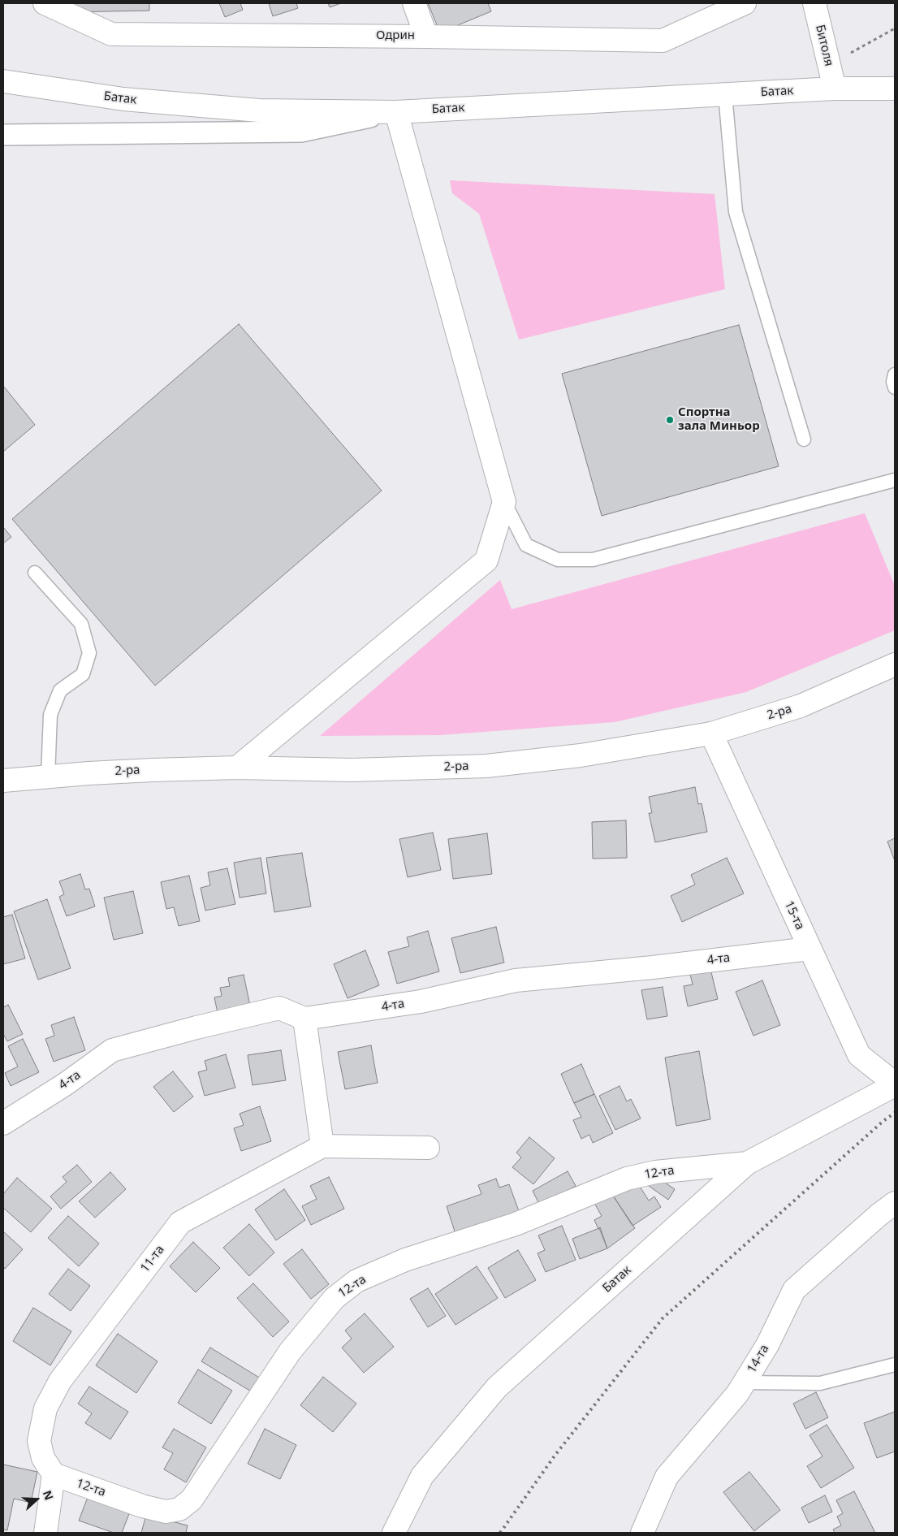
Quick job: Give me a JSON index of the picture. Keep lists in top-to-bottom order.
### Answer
{
  "streets": {
    "street": [
      "Одрин",
      "Битоля",
      "Батак",
      "2-ра",
      "15-та",
      "4-та",
      "12-та",
      "11-та",
      "14-та"
    ]
  },
  "crossings": [
    ["Битоля", "Батак"],
    ["Батак", "15-та"],
    ["Батак", "12-та"],
    ["2-ра", "15-та"],
    ["15-та", "4-та"],
    ["12-та", "11-та"]
  ],
  "places": ["Спортна зала Миньор"],
  "north": "right"
}
